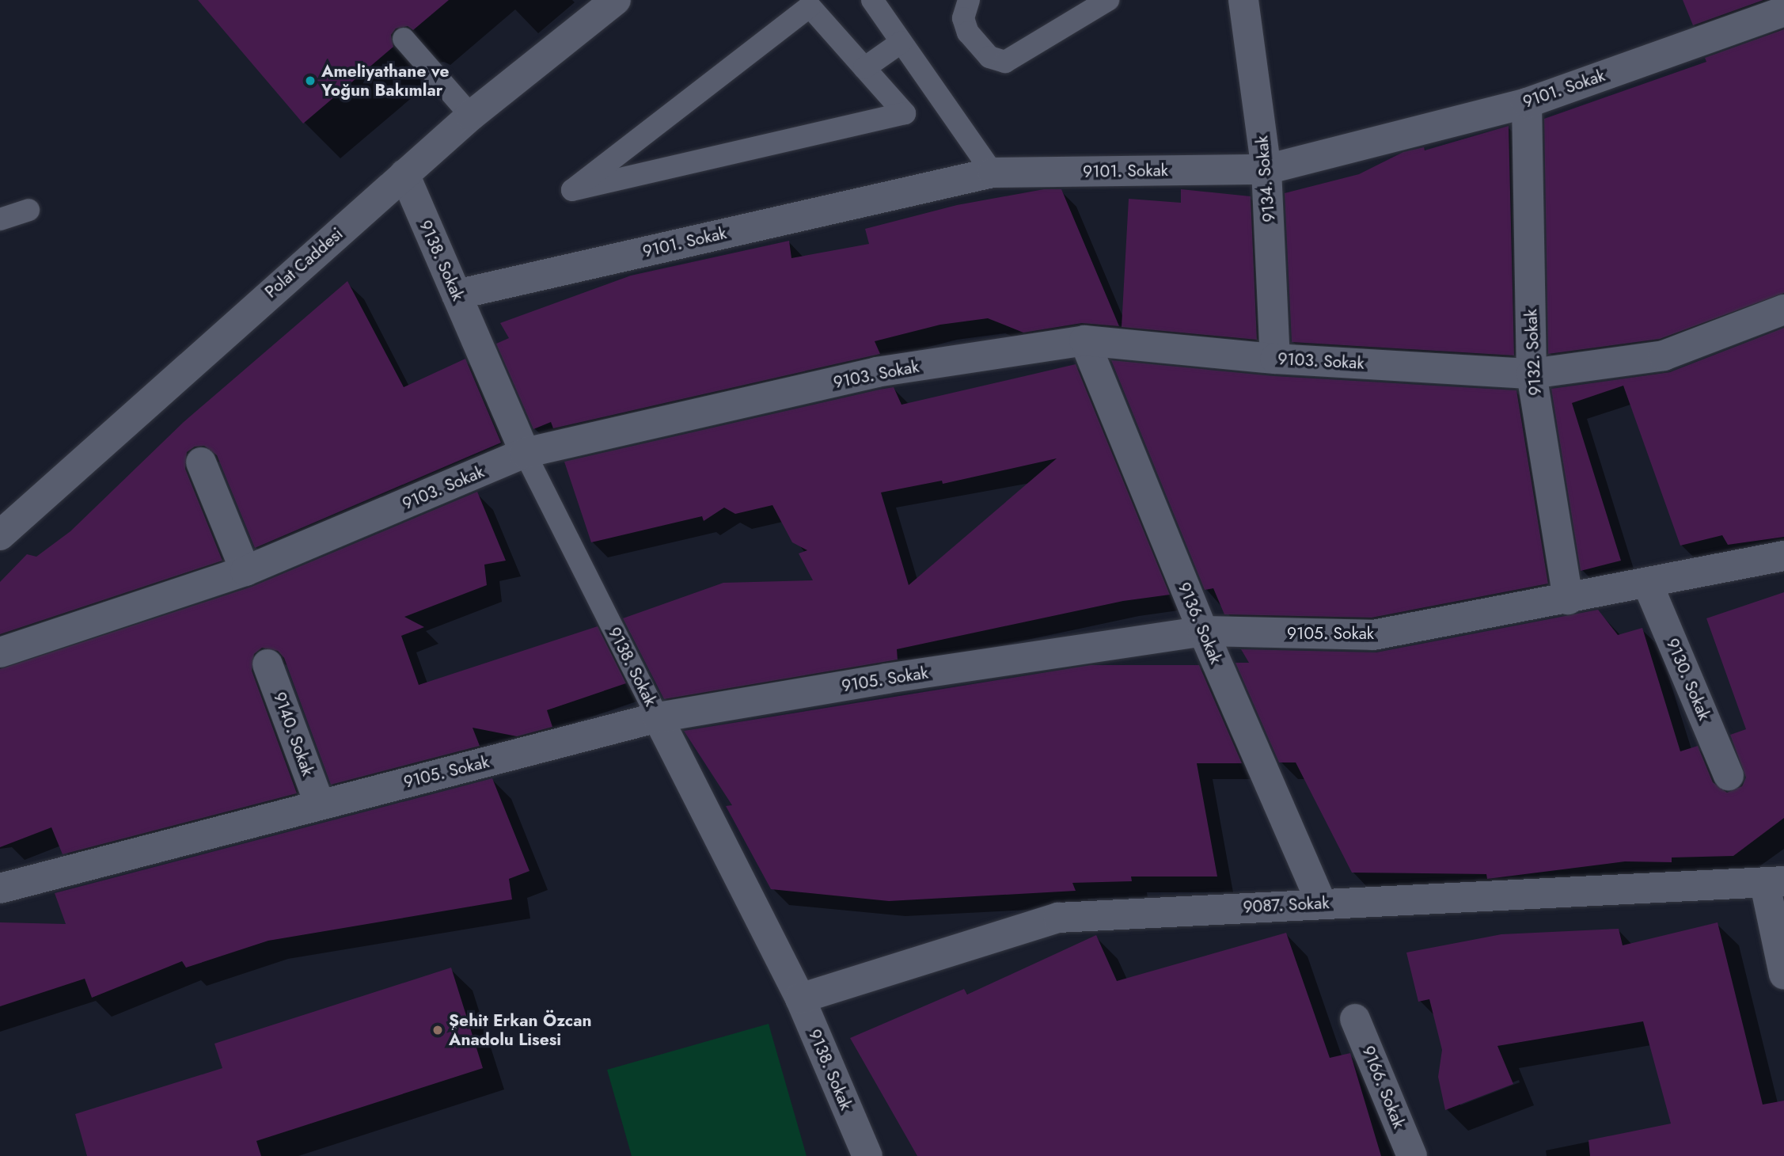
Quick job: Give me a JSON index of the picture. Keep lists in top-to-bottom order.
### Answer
{
  "streets": {
    "street": [
      "9101. Sokak",
      "9134. Sokak",
      "9138. Sokak",
      "Polat Caddesi",
      "9132. Sokak",
      "9103. Sokak",
      "9136. Sokak",
      "9105. Sokak",
      "9130. Sokak",
      "9140. Sokak",
      "9087. Sokak",
      "9166. Sokak"
    ]
  },
  "crossings": [
    ["9101. Sokak", "9134. Sokak"],
    ["9101. Sokak", "9138. Sokak"],
    ["9101. Sokak", "9132. Sokak"],
    ["9134. Sokak", "9103. Sokak"],
    ["9138. Sokak", "Polat Caddesi"],
    ["9138. Sokak", "9103. Sokak"],
    ["9138. Sokak", "9105. Sokak"],
    ["9138. Sokak", "9087. Sokak"],
    ["9132. Sokak", "9103. Sokak"],
    ["9132. Sokak", "9105. Sokak"],
    ["9103. Sokak", "9136. Sokak"],
    ["9136. Sokak", "9105. Sokak"],
    ["9136. Sokak", "9087. Sokak"],
    ["9105. Sokak", "9130. Sokak"],
    ["9105. Sokak", "9140. Sokak"]
  ],
  "places": ["Ameliyathane ve Yoğun Bakımlar", "Şehit Erkan Özcan Anadolu Lisesi"]
}
